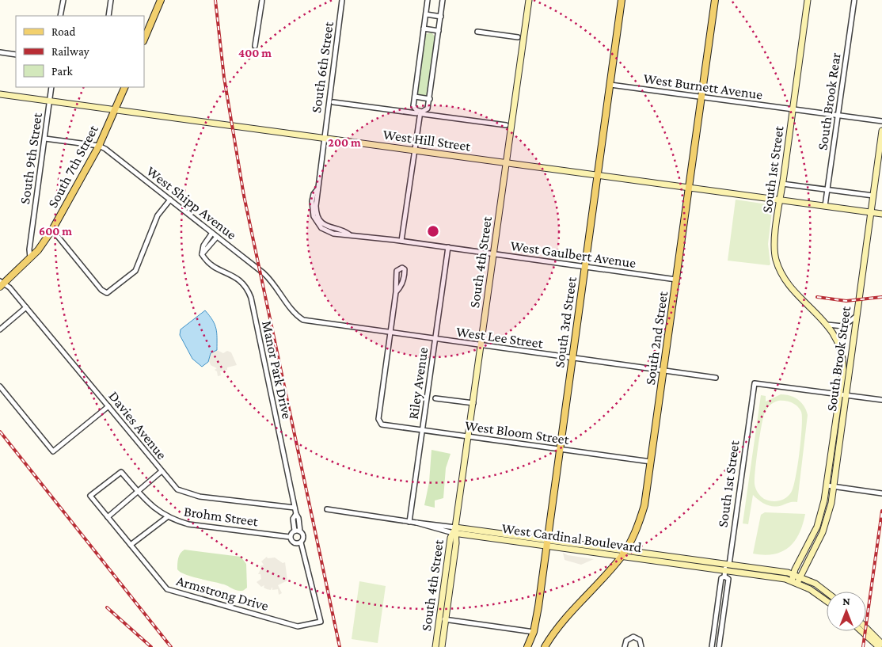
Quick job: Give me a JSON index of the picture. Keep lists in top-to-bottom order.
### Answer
{
  "streets": {
    "main road": ["South 7th Street", "South 3rd Street", "South 2nd Street"],
    "street": [
      "South 6th Street",
      "West Burnett Avenue",
      "South Brook Rear",
      "West Hill Street",
      "South 9th Street",
      "South 1st Street",
      "West Shipp Avenue",
      "West Gaulbert Avenue",
      "South 4th Street",
      "West Lee Street",
      "South Brook Street",
      "Manor Park Drive",
      "Riley Avenue",
      "Davies Avenue",
      "West Bloom Street",
      "Brohm Street",
      "West Cardinal Boulevard",
      "Armstrong Drive"
    ]
  },
  "crossings": [
    ["South 6th Street", "West Hill Street"],
    ["South 6th Street", "West Gaulbert Avenue"],
    ["West Burnett Avenue", "South Brook Rear"],
    ["West Burnett Avenue", "South 1st Street"],
    ["West Burnett Avenue", "South 3rd Street"],
    ["West Burnett Avenue", "South 2nd Street"],
    ["South Brook Rear", "West Hill Street"],
    ["West Hill Street", "South 9th Street"],
    ["West Hill Street", "South 7th Street"],
    ["West Hill Street", "South 1st Street"],
    ["West Hill Street", "South 4th Street"],
    ["West Hill Street", "South 3rd Street"],
    ["West Hill Street", "South 2nd Street"],
    ["West Hill Street", "South Brook Street"],
    ["South 9th Street", "South 7th Street"],
    ["South 9th Street", "West Shipp Avenue"],
    ["South 7th Street", "West Shipp Avenue"],
    ["South 7th Street", "Davies Avenue"],
    ["South 1st Street", "South Brook Street"],
    ["South 1st Street", "West Cardinal Boulevard"],
    ["West Shipp Avenue", "West Lee Street"],
    ["West Gaulbert Avenue", "South 4th Street"],
    ["West Gaulbert Avenue", "South 3rd Street"],
    ["West Gaulbert Avenue", "South 2nd Street"],
    ["West Gaulbert Avenue", "Riley Avenue"],
    ["South 4th Street", "West Lee Street"],
    ["South 4th Street", "West Bloom Street"],
    ["South 4th Street", "West Cardinal Boulevard"],
    ["South 3rd Street", "West Lee Street"],
    ["South 3rd Street", "West Bloom Street"],
    ["South 3rd Street", "West Cardinal Boulevard"],
    ["West Lee Street", "South 2nd Street"],
    ["West Lee Street", "Riley Avenue"],
    ["West Lee Street", "West Bloom Street"],
    ["South 2nd Street", "West Bloom Street"],
    ["South 2nd Street", "West Cardinal Boulevard"],
    ["South Brook Street", "West Cardinal Boulevard"],
    ["Manor Park Drive", "Davies Avenue"],
    ["Manor Park Drive", "Brohm Street"],
    ["Manor Park Drive", "Armstrong Drive"],
    ["Riley Avenue", "West Bloom Street"],
    ["Riley Avenue", "West Cardinal Boulevard"],
    ["Brohm Street", "Armstrong Drive"]
  ],
  "legend": ["Road", "Railway", "Park"],
  "north": "top",
  "rings": ["400 m", "200 m", "600 m"]
}
